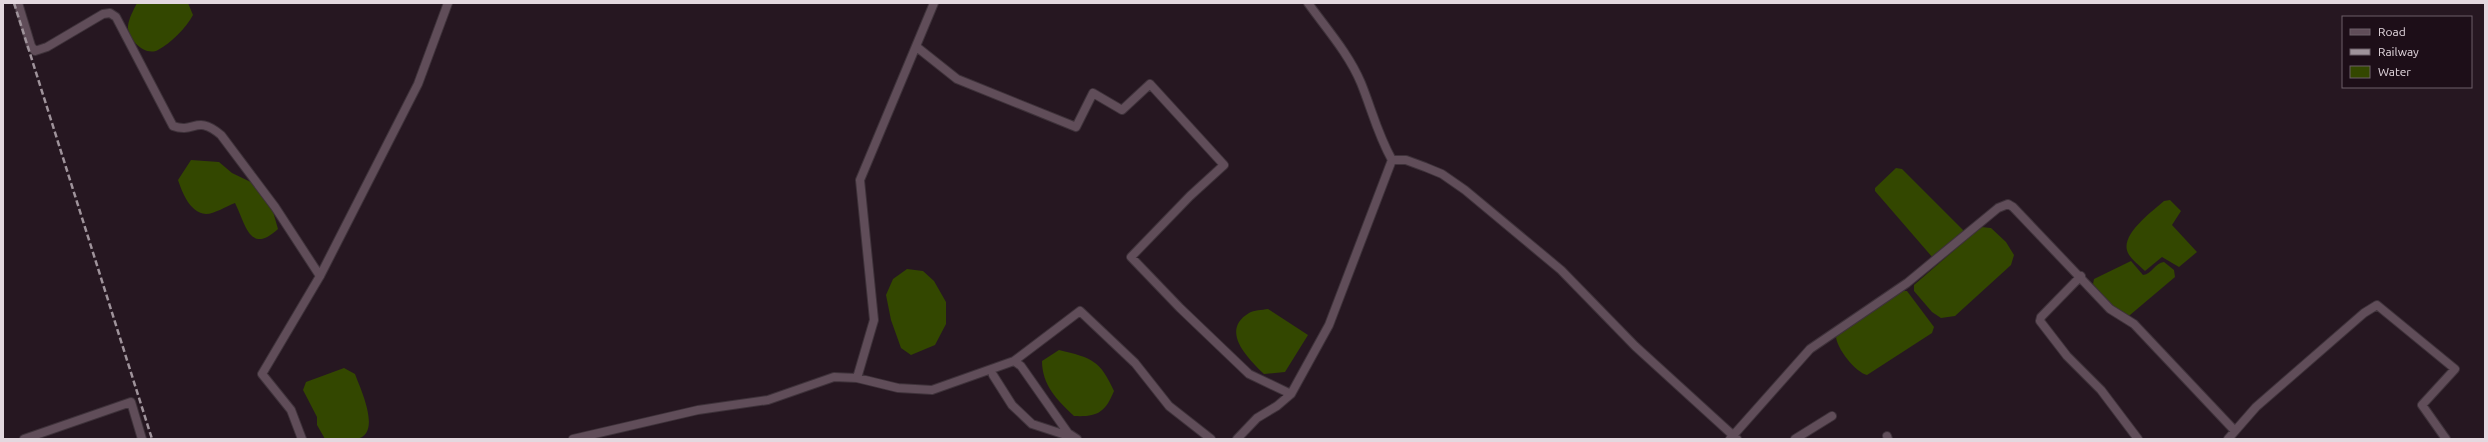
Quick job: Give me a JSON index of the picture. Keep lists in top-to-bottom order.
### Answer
{
  "legend": ["Road", "Railway", "Water"]
}
